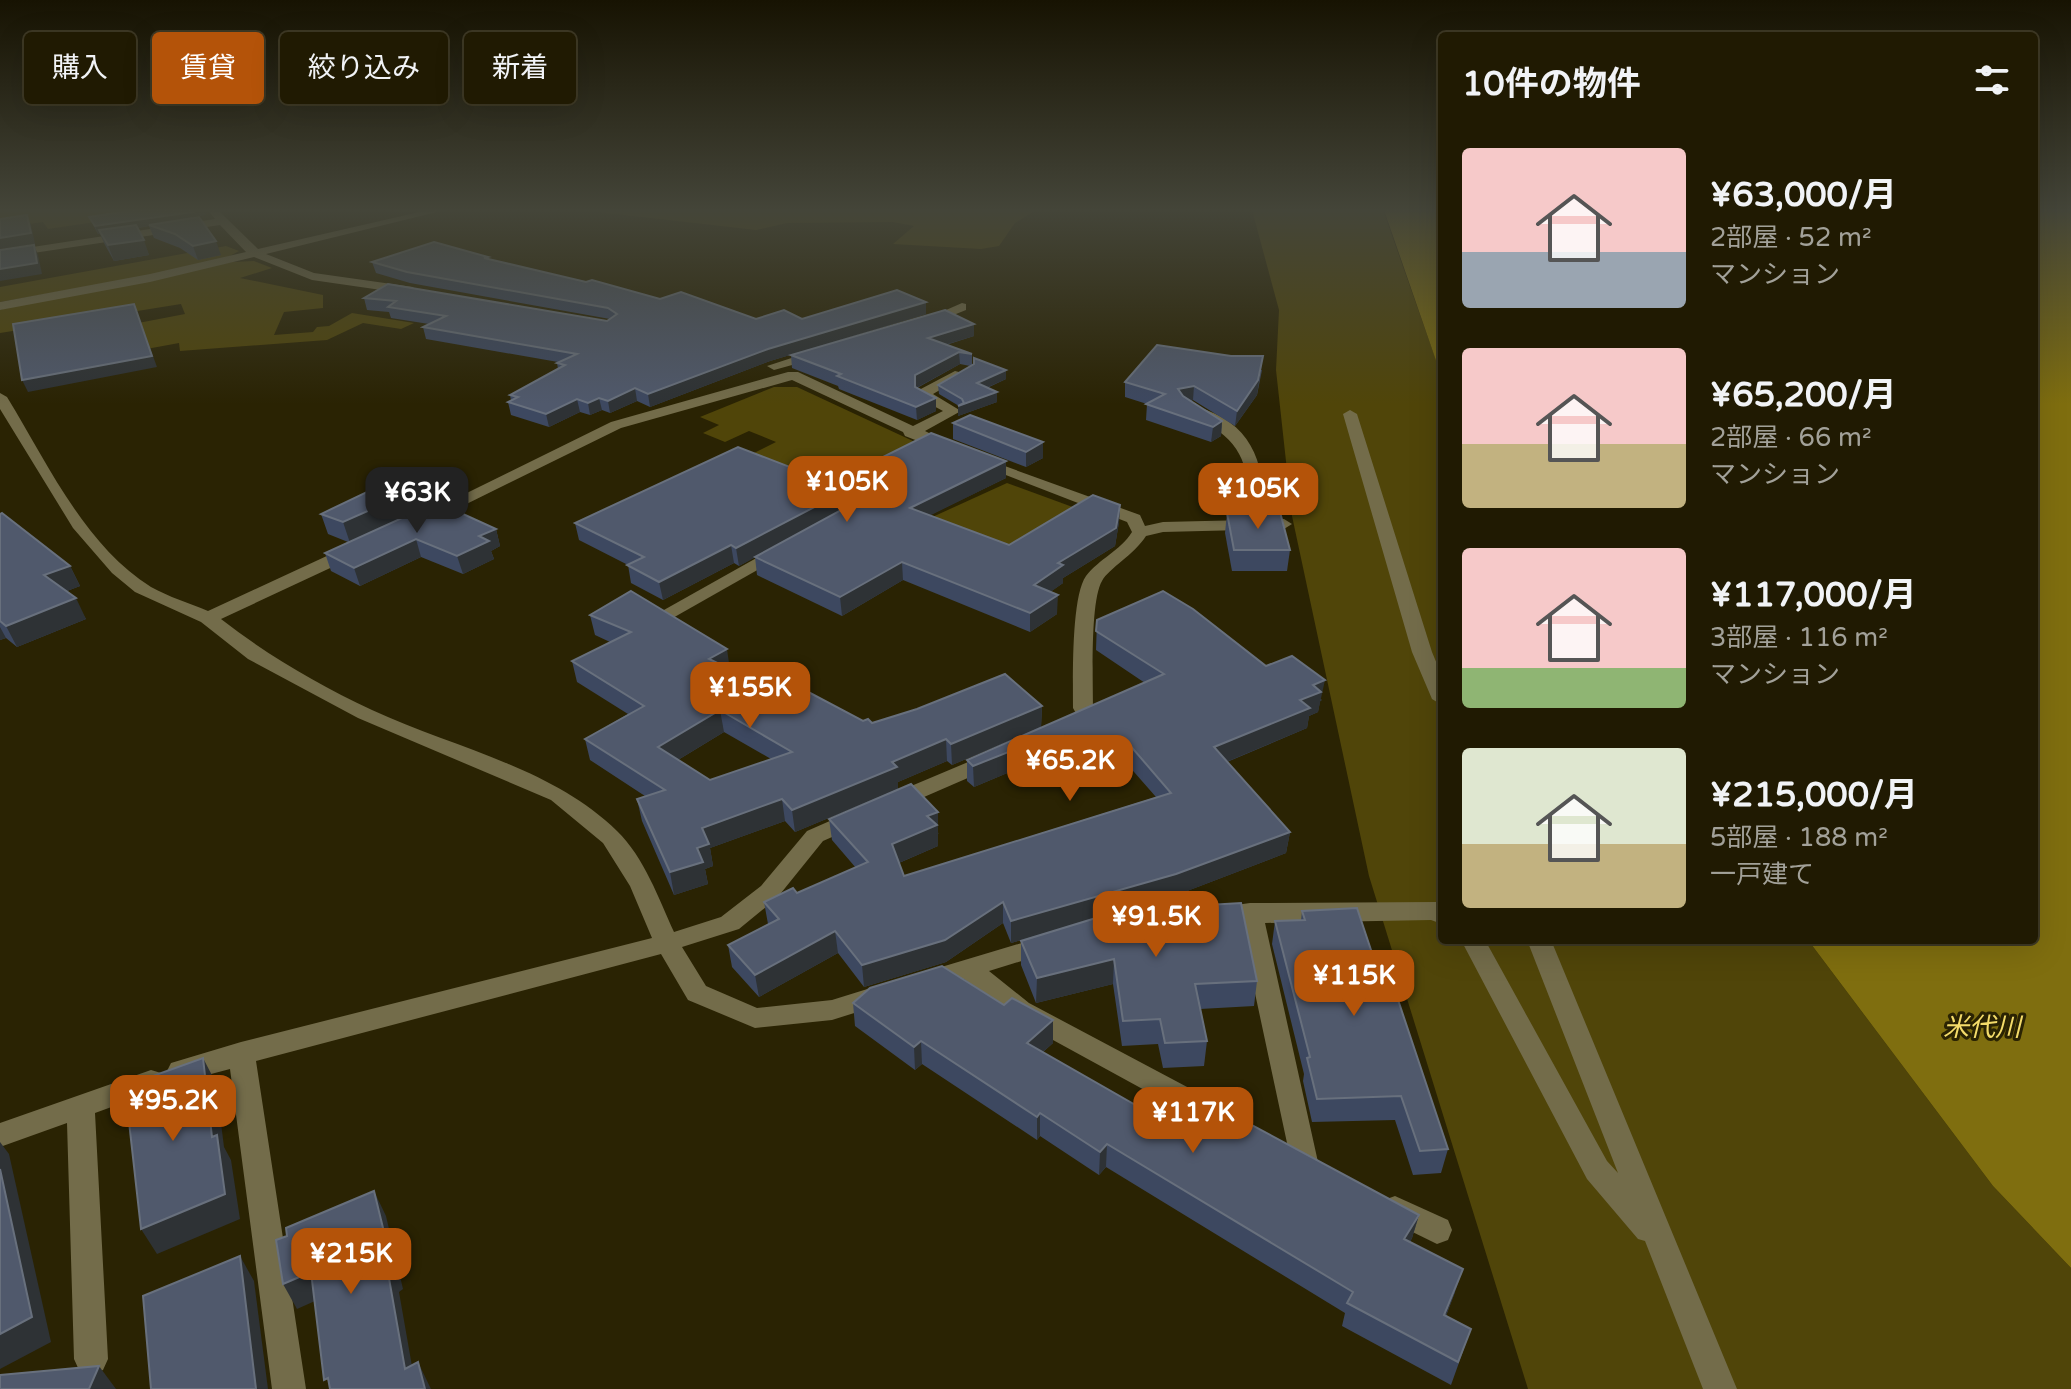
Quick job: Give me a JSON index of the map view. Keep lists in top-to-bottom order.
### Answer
{
  "water": ["米代川"],
  "page": {
    "chip": [
      "購入",
      "賃貸",
      "絞り込み",
      "新着"
    ],
    "heading": "10件の物件",
    "list": [
      {
        "name": "¥63,000/月",
        "note": "2部屋 · 52 m² · マンション"
      },
      {
        "name": "¥65,200/月",
        "note": "2部屋 · 66 m² · マンション"
      },
      {
        "name": "¥117,000/月",
        "note": "3部屋 · 116 m² · マンション"
      },
      {
        "name": "¥215,000/月",
        "note": "5部屋 · 188 m² · 一戸建て"
      }
    ],
    "price": [
      "¥105K",
      "¥105K",
      "¥63K",
      "¥155K",
      "¥65.2K",
      "¥91.5K",
      "¥115K",
      "¥95.2K",
      "¥117K",
      "¥215K"
    ]
  }
}
